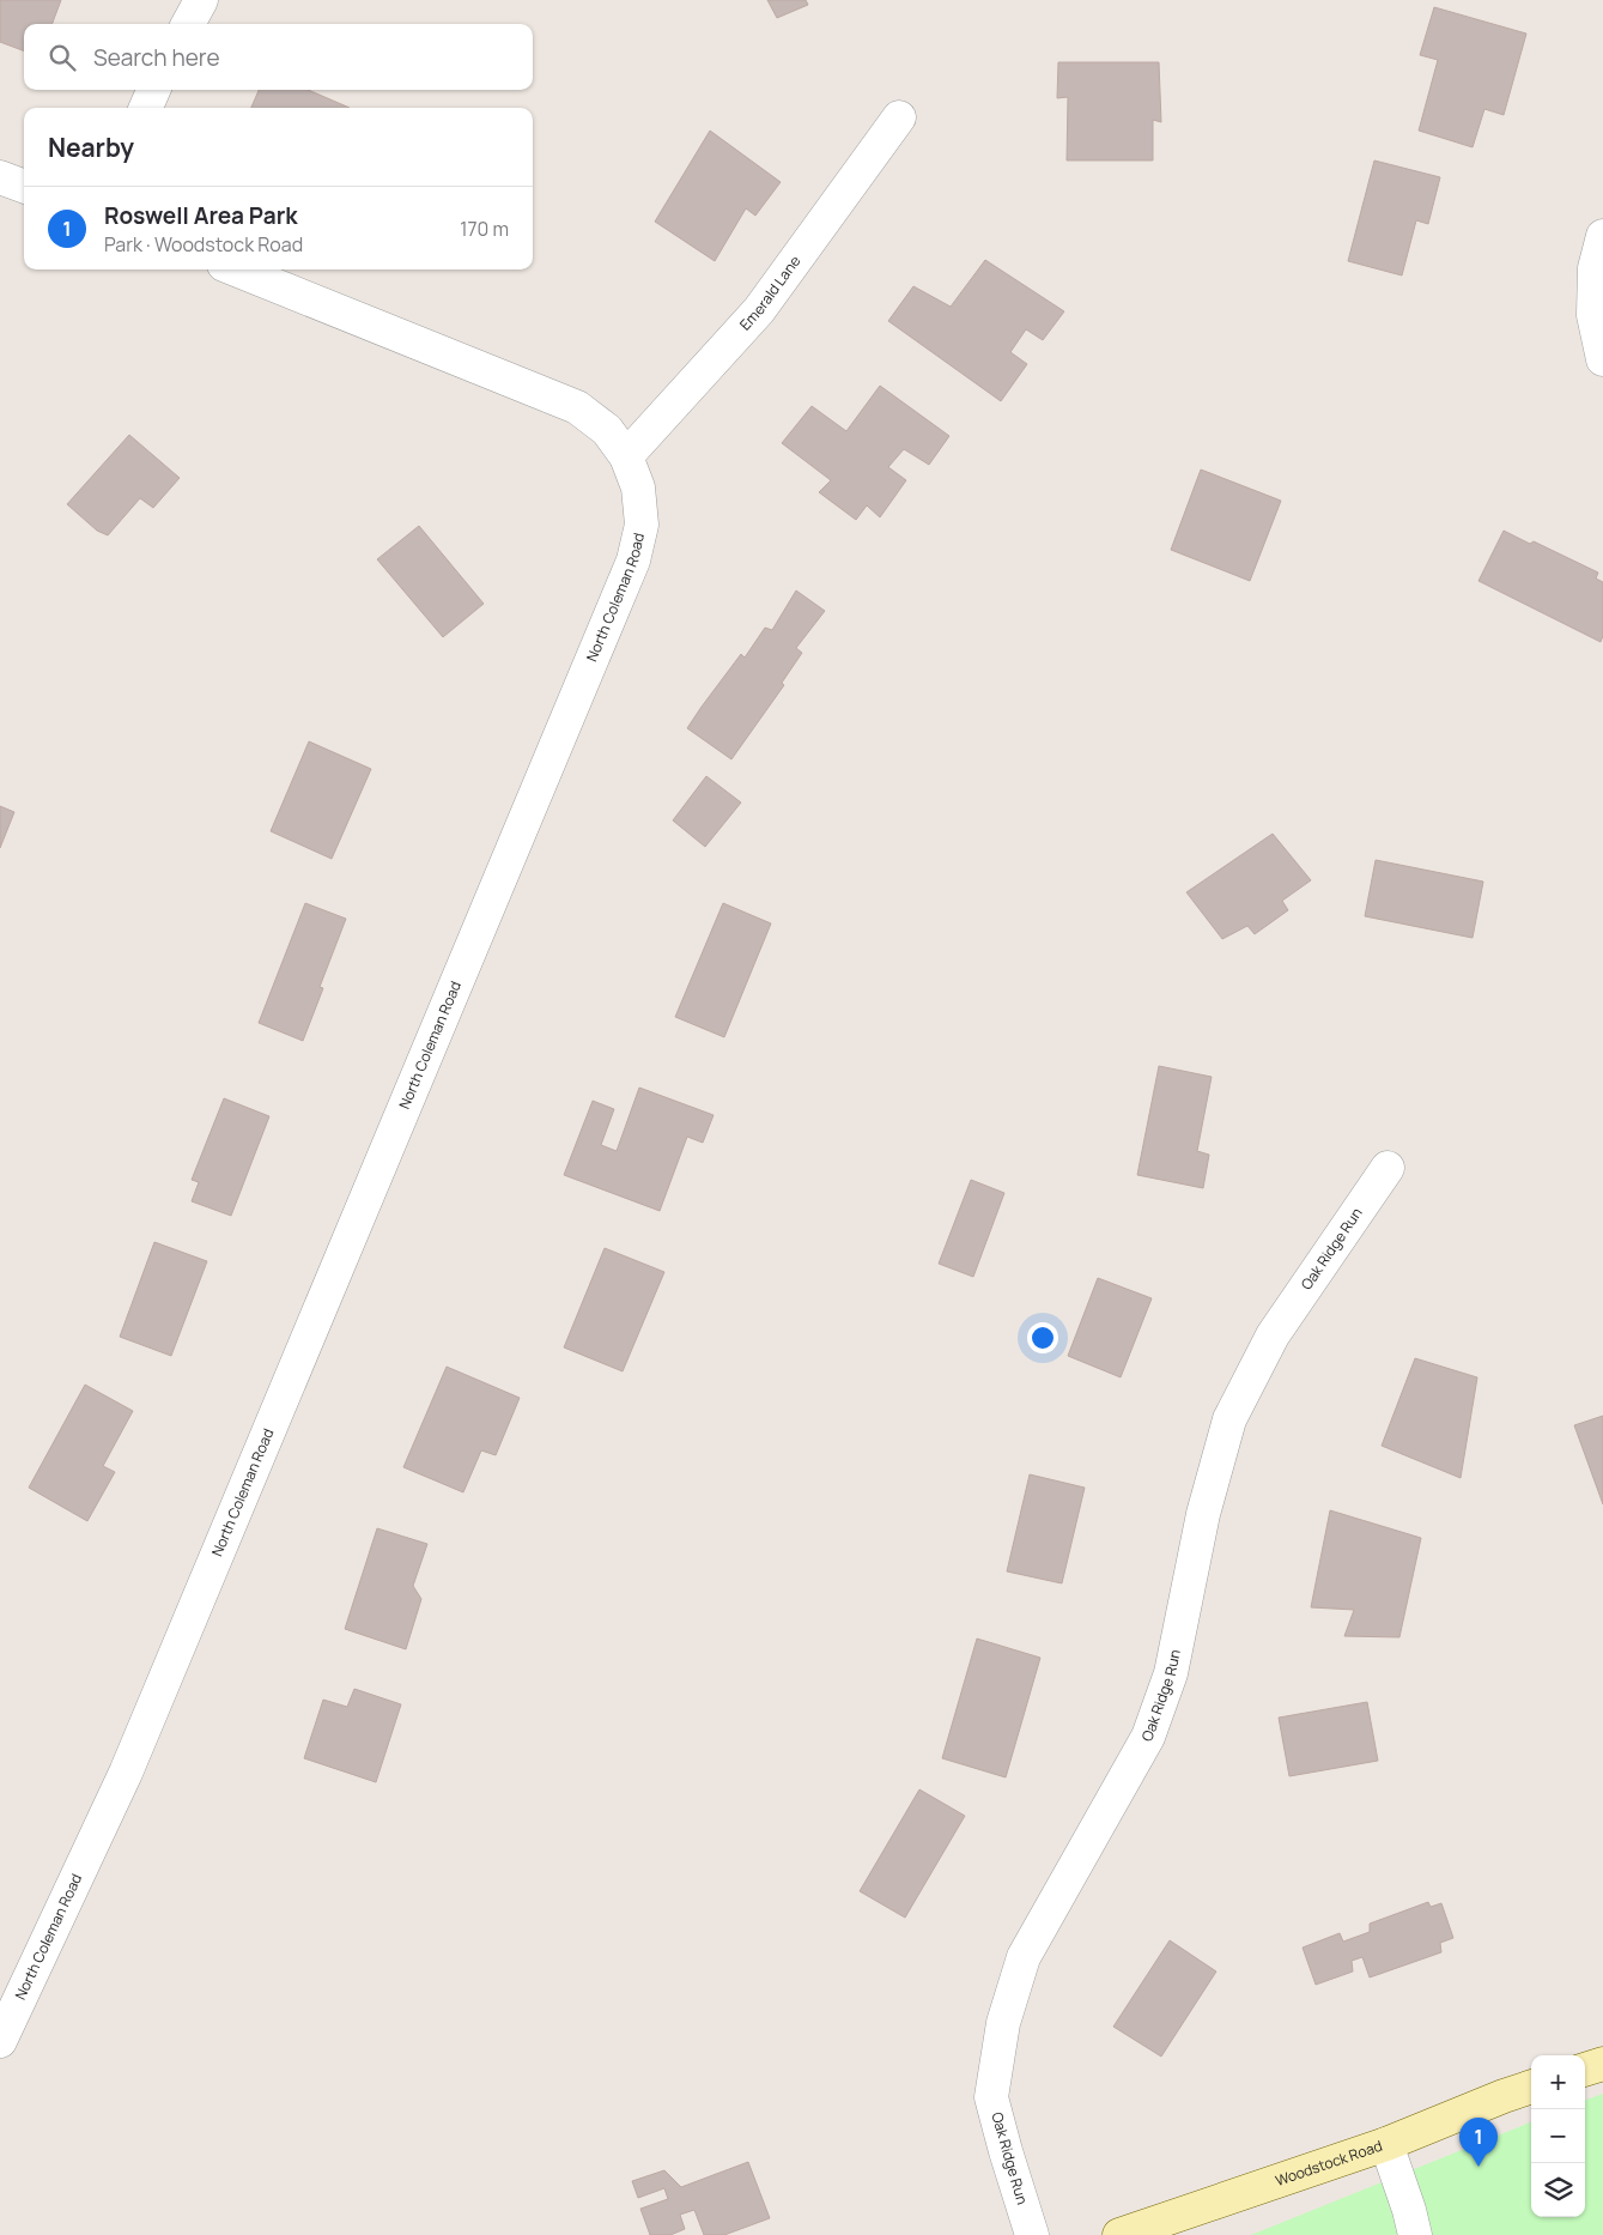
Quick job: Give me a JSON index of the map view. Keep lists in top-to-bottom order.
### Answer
{
  "streets": {
    "street": [
      "Emerald Lane",
      "North Coleman Road",
      "Oak Ridge Run",
      "Woodstock Road"
    ]
  },
  "crossings": [
    ["Emerald Lane", "North Coleman Road"]
  ],
  "page": {
    "search": "Search here",
    "heading": "Nearby",
    "list": [
      {
        "mark": "1",
        "name": "Roswell Area Park",
        "note": "Park · Woodstock Road",
        "value": "170 m"
      }
    ],
    "map_buttons": ["+", "−"],
    "pins": "1"
  }
}
